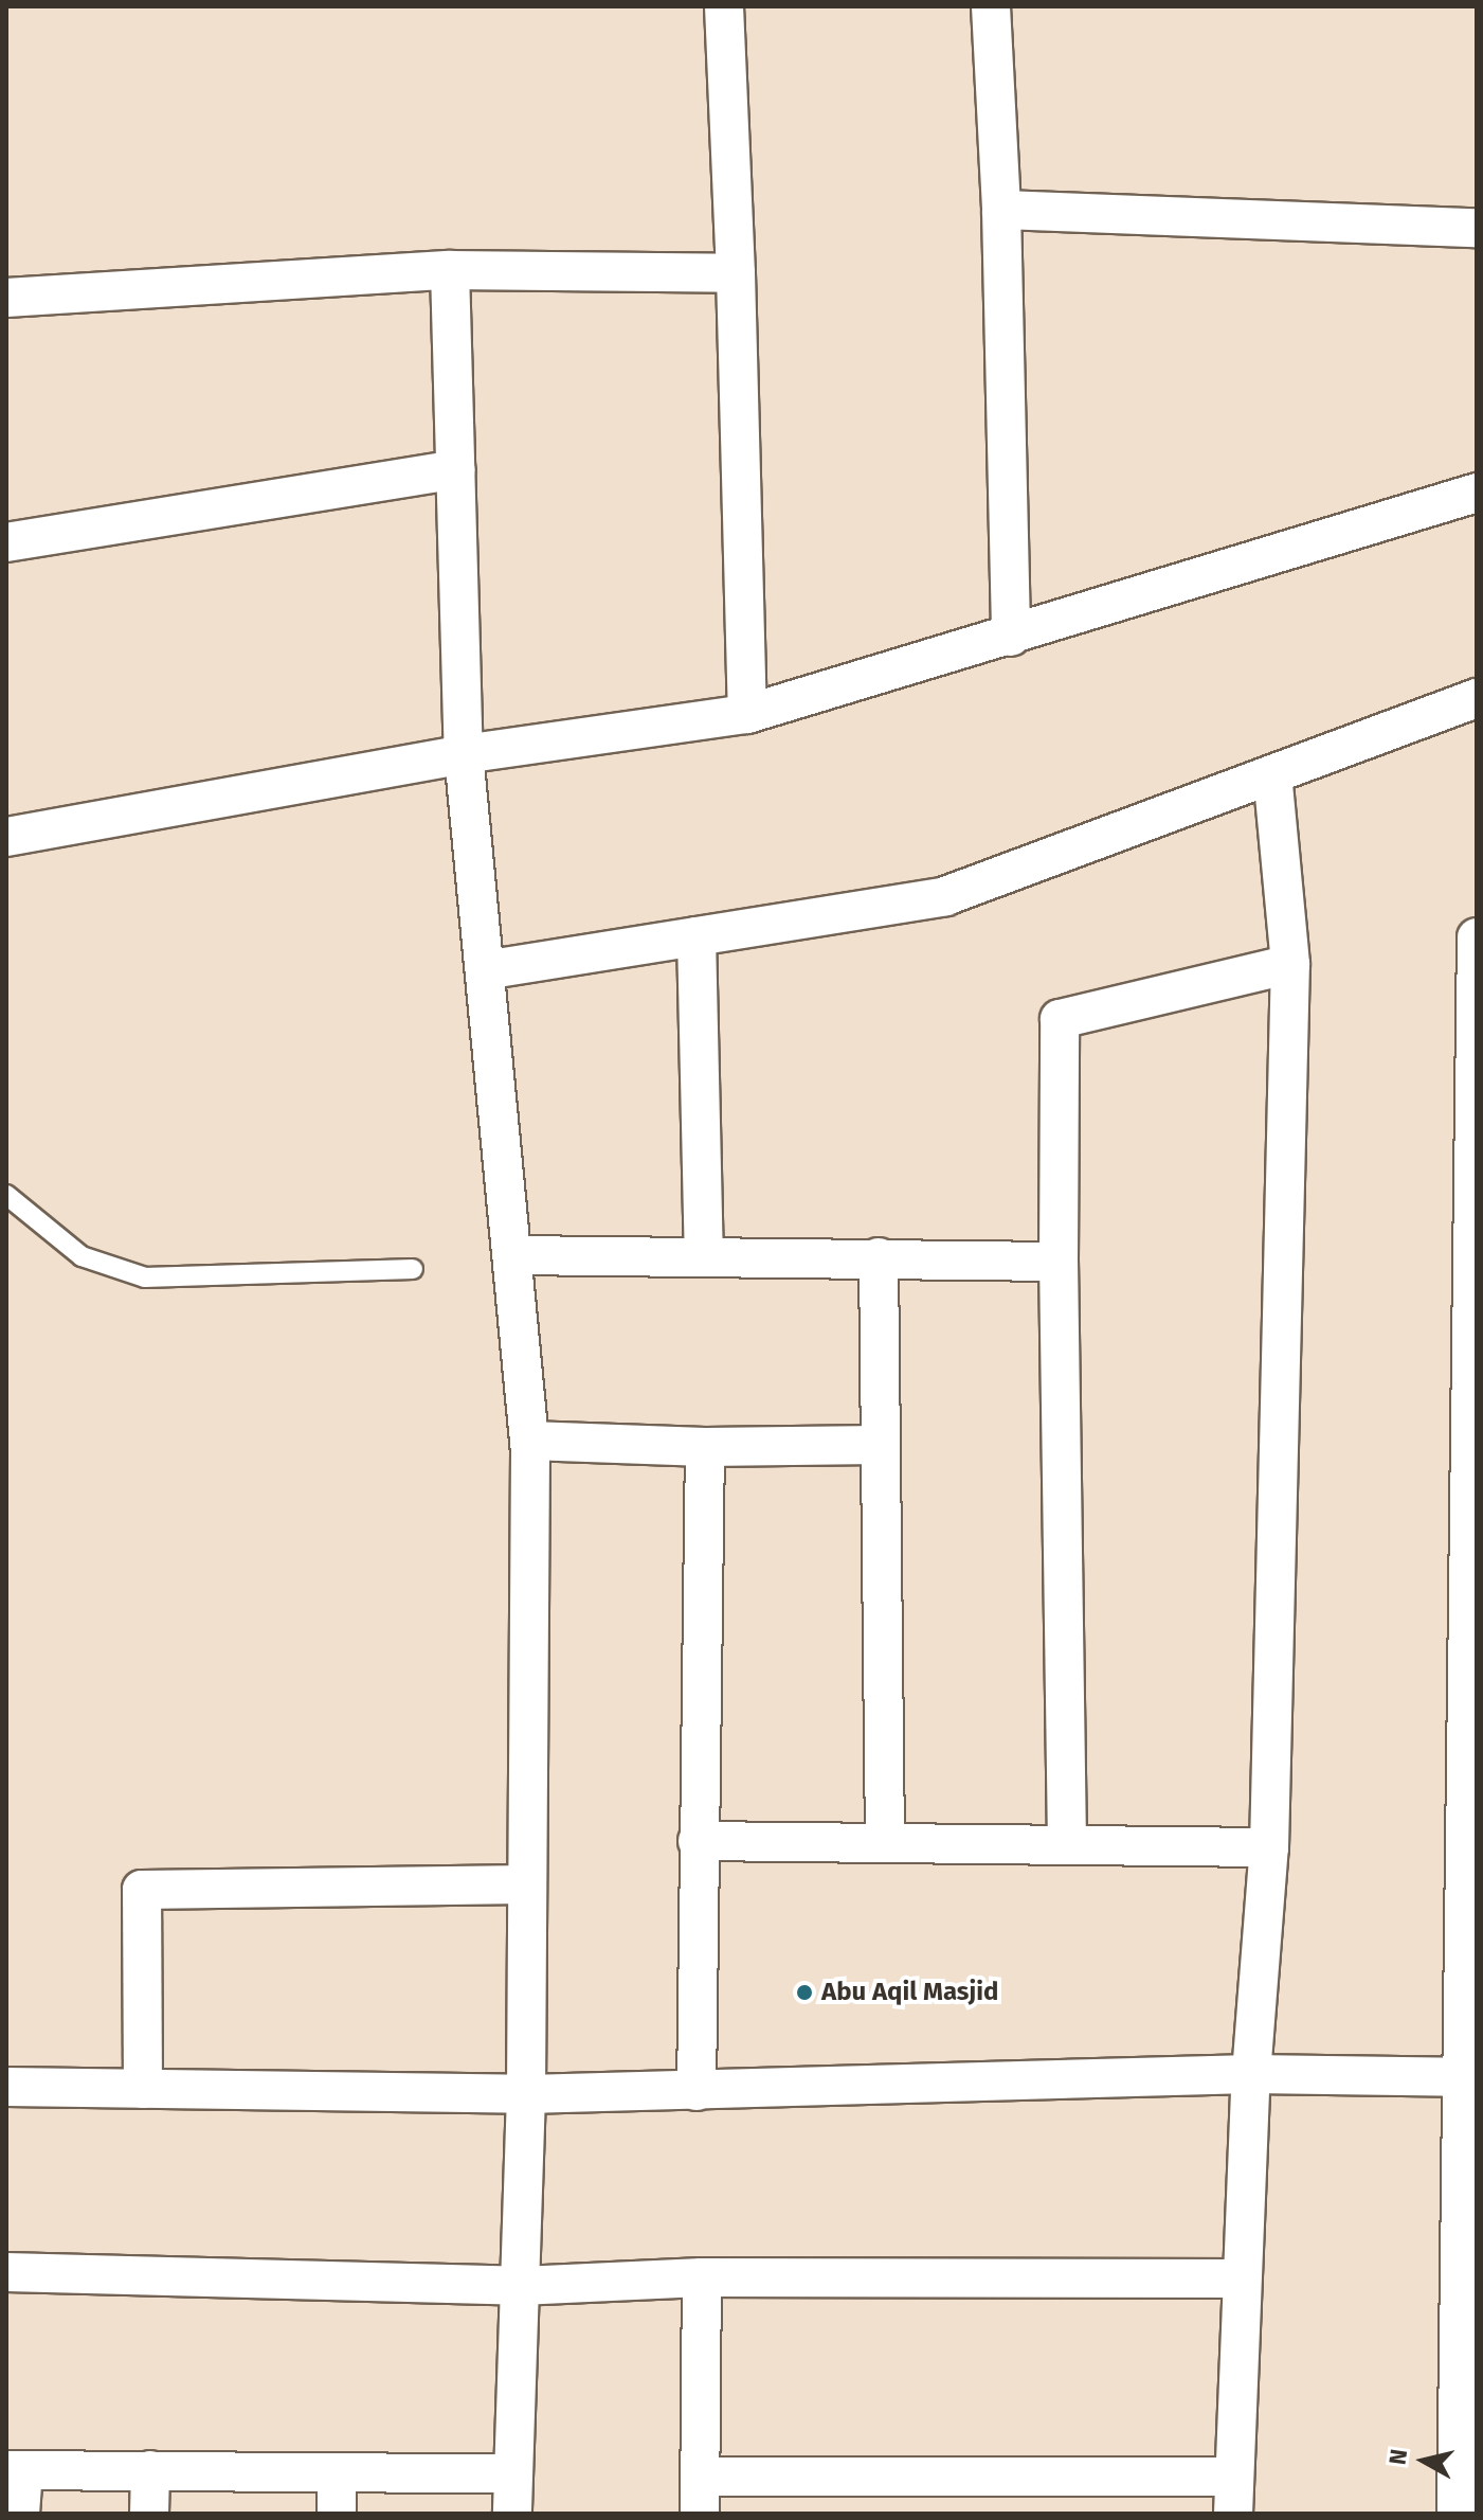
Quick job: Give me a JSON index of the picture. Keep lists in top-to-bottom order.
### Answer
{
  "places": ["Abu Aqil Masjid"],
  "north": "left"
}
